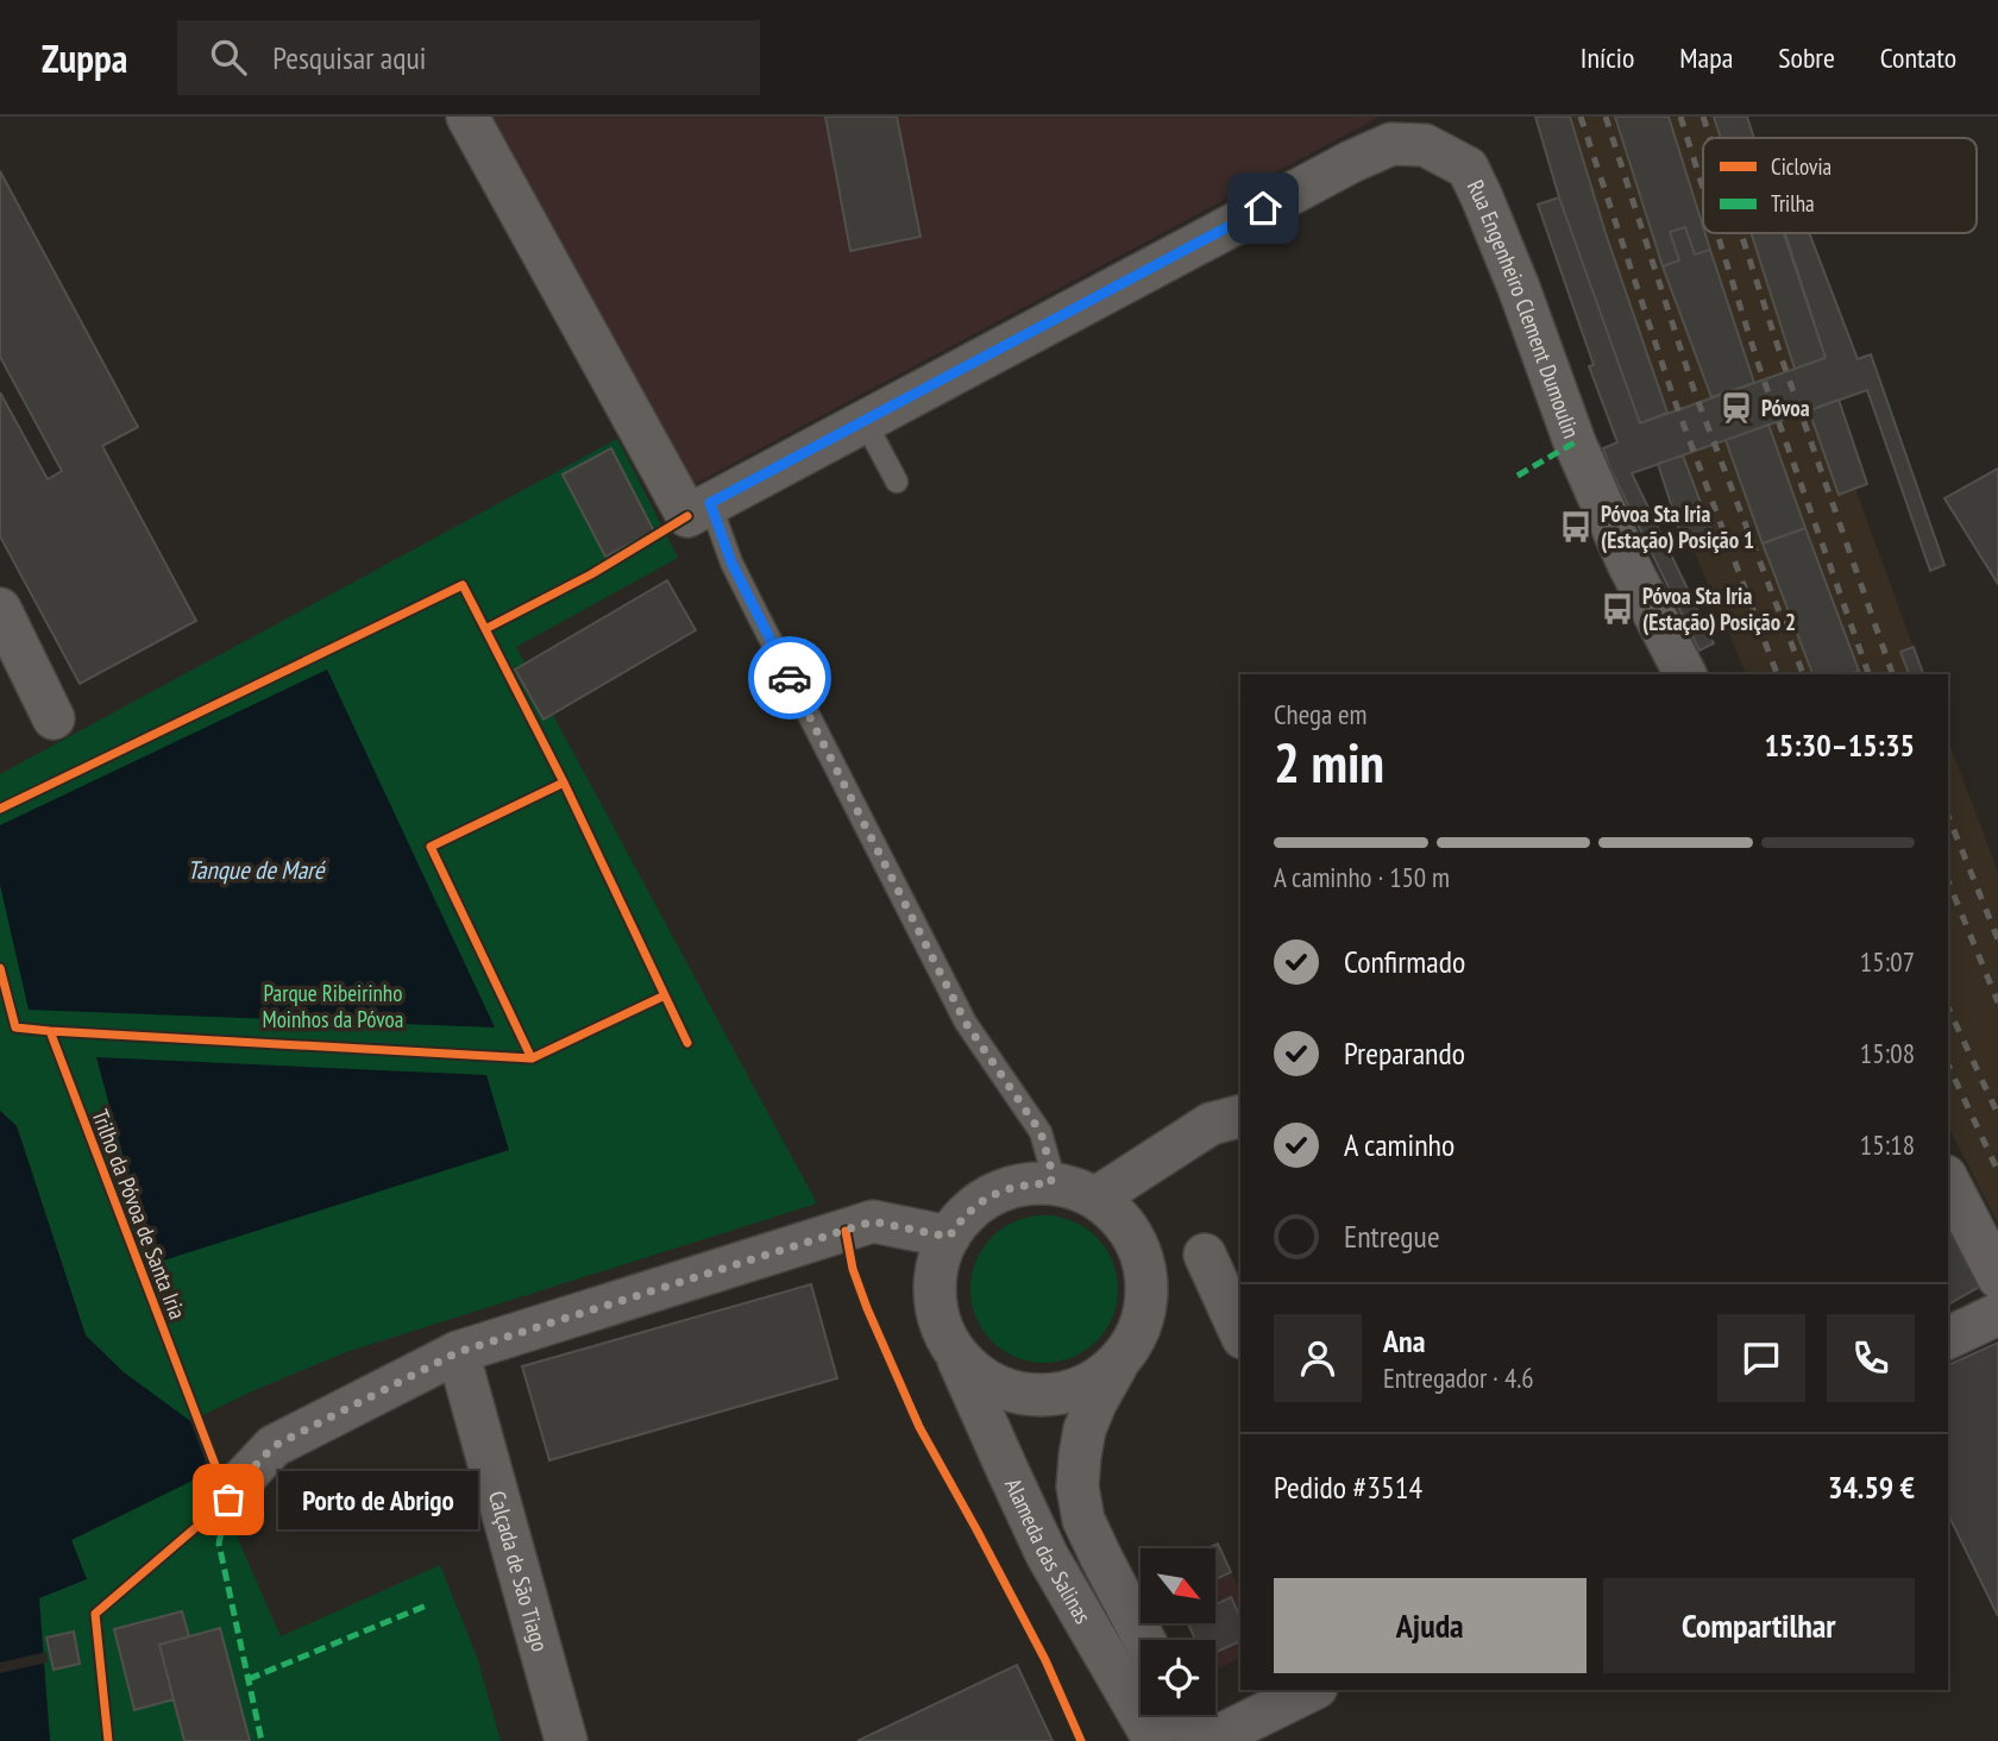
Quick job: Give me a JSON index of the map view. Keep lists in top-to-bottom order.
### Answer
{
  "streets": {
    "street": ["Rua Engenheiro Clement Dumoulin", "Alameda das Salinas", "Calçada de São Tiago"],
    "cycle path": ["Trilho da Póvoa de Santa Iria"]
  },
  "water": ["Tanque de Maré"],
  "parks": ["Parque Ribeirinho Moinhos da Póvoa"],
  "places": {
    "station": ["Póvoa"],
    "bus stop": ["Póvoa Sta Iria (Estação) Posição 1", "Póvoa Sta Iria (Estação) Posição 2"],
    "other": ["Porto de Abrigo"]
  },
  "legend": ["Ciclovia", "Trilha"],
  "north": "bottom right",
  "page": {
    "header": "Zuppa",
    "search": "Pesquisar aqui",
    "nav": [
      "Início",
      "Mapa",
      "Sobre",
      "Contato"
    ],
    "heading": ["2 min", "Chega em", "15:30–15:35"],
    "panel": [
      "Ana",
      "Entregador · 4.6",
      "Pedido #3514",
      "34.59 €"
    ],
    "bar": "A caminho · 150 m",
    "list": [
      ["Confirmado", "15:07"],
      ["Preparando", "15:08"],
      ["A caminho", "15:18"],
      "Entregue"
    ],
    "bubble": "Porto de Abrigo",
    "buttons": ["Ajuda", "Compartilhar"]
  }
}
